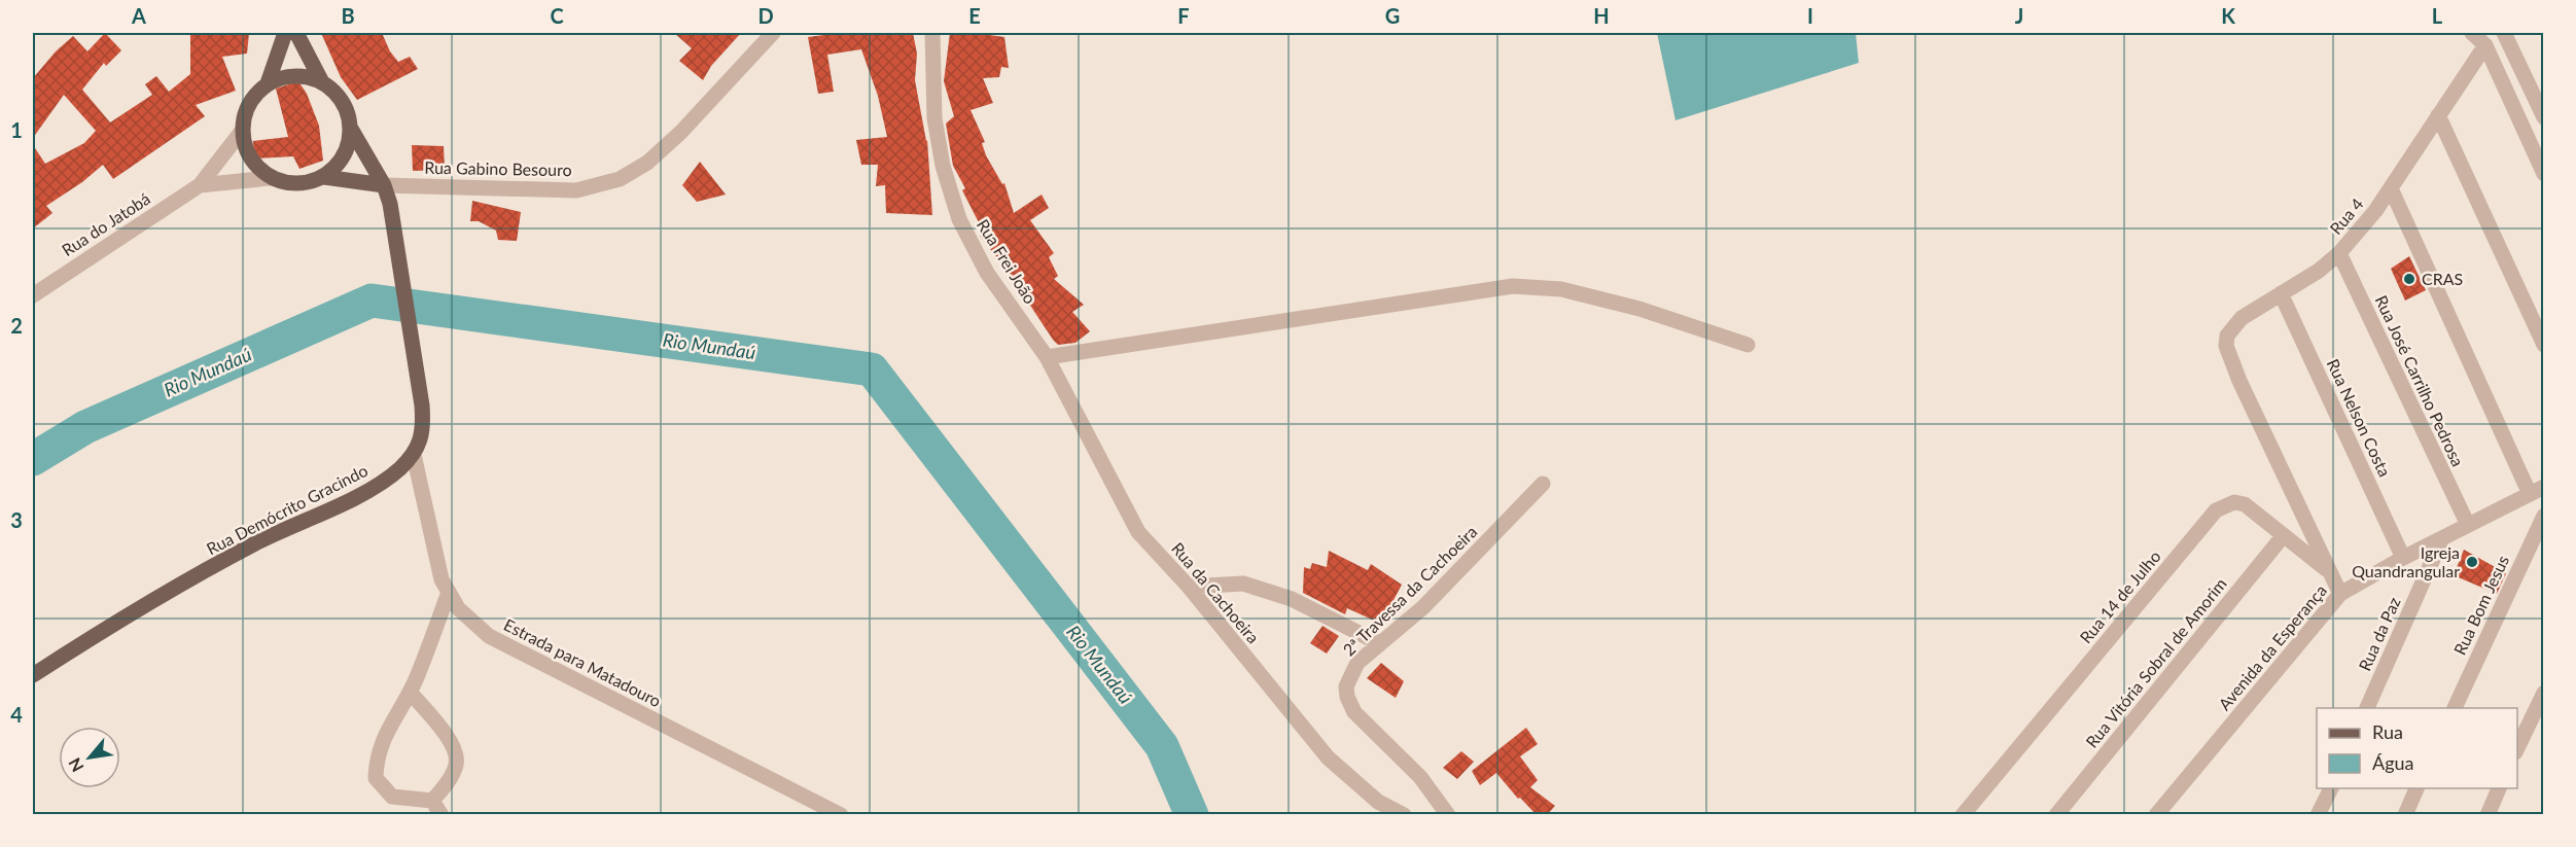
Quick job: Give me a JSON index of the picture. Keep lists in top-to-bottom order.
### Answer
{
  "streets": {
    "main road": ["Rua Demócrito Gracindo"],
    "street": [
      "Rua Gabino Besouro",
      "Rua 4",
      "Rua do Jatobá",
      "Rua Frei João",
      "Rua José Carrilho Pedrosa",
      "Rua Nelson Costa",
      "2ª Travessa da Cachoeira",
      "Rua da Cachoeira",
      "Rua 14 de Julho",
      "Rua Bom Jesus",
      "Rua da Paz",
      "Avenida da Esperança",
      "Estrada para Matadouro",
      "Rua Vitória Sobral de Amorim"
    ]
  },
  "crossings": [
    ["Rua Gabino Besouro", "Rua Demócrito Gracindo"],
    ["Rua 4", "Rua José Carrilho Pedrosa"],
    ["Rua 4", "Rua Nelson Costa"],
    ["Rua 4", "Rua 14 de Julho"],
    ["Rua do Jatobá", "Rua Demócrito Gracindo"],
    ["Rua Frei João", "Rua da Cachoeira"],
    ["Rua José Carrilho Pedrosa", "Avenida da Esperança"],
    ["Rua Nelson Costa", "Avenida da Esperança"],
    ["Rua Demócrito Gracindo", "Estrada para Matadouro"],
    ["Rua 14 de Julho", "Rua Vitória Sobral de Amorim"],
    ["Rua da Paz", "Avenida da Esperança"]
  ],
  "water": ["Rio Mundaú"],
  "places": ["CRAS", "Igreja Quandrangular"],
  "legend": ["Rua", "Água"],
  "north": "bottom left",
  "grid": {
    "columns": [
      "A",
      "B",
      "C",
      "D",
      "E",
      "F",
      "G",
      "H",
      "I",
      "J",
      "K",
      "L"
    ],
    "rows": [
      "1",
      "2",
      "3",
      "4"
    ]
  }
}
